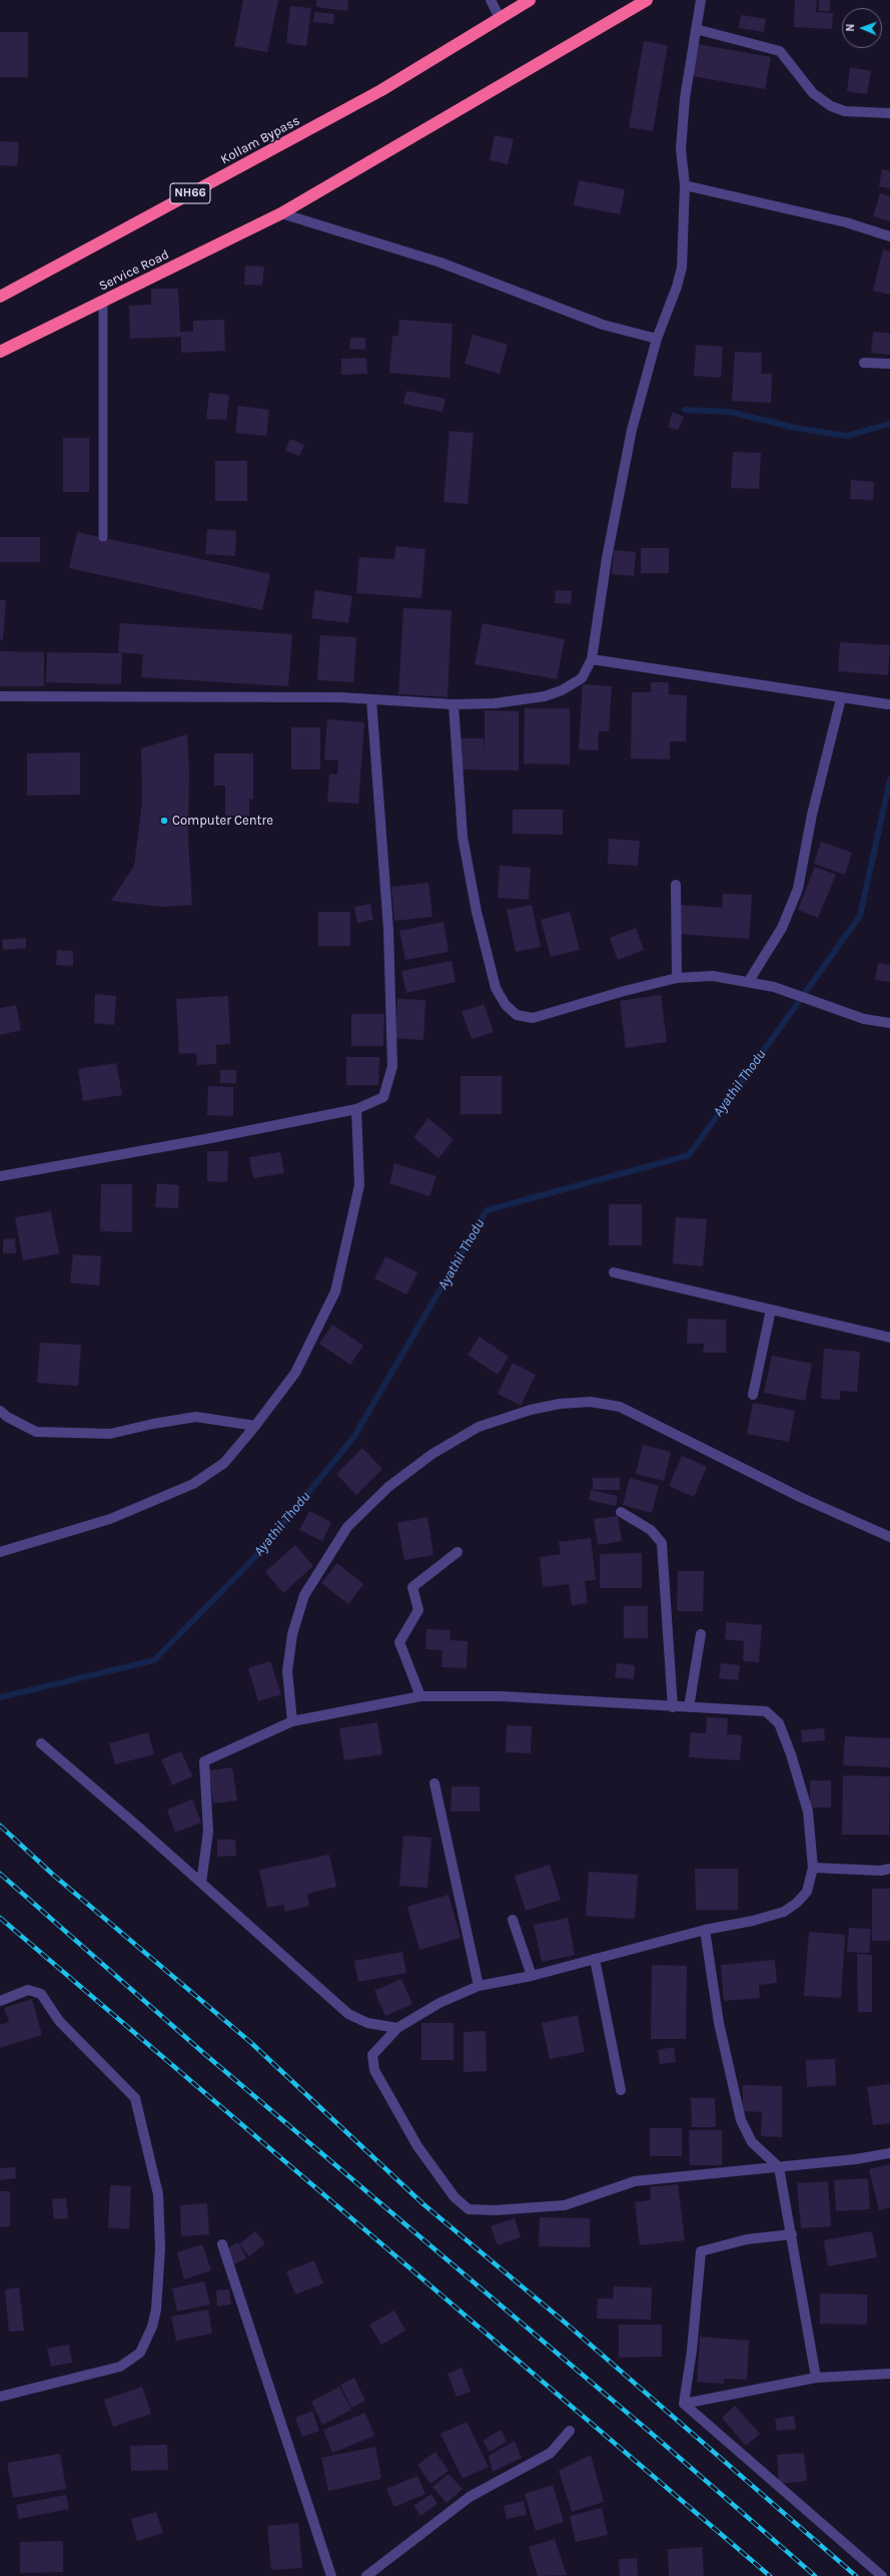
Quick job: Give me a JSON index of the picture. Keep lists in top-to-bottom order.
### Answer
{
  "streets": {
    "highway": ["Kollam Bypass", "NH66", "Service Road"]
  },
  "water": ["Ayathil Thodu"],
  "places": ["Computer Centre"],
  "north": "left"
}
